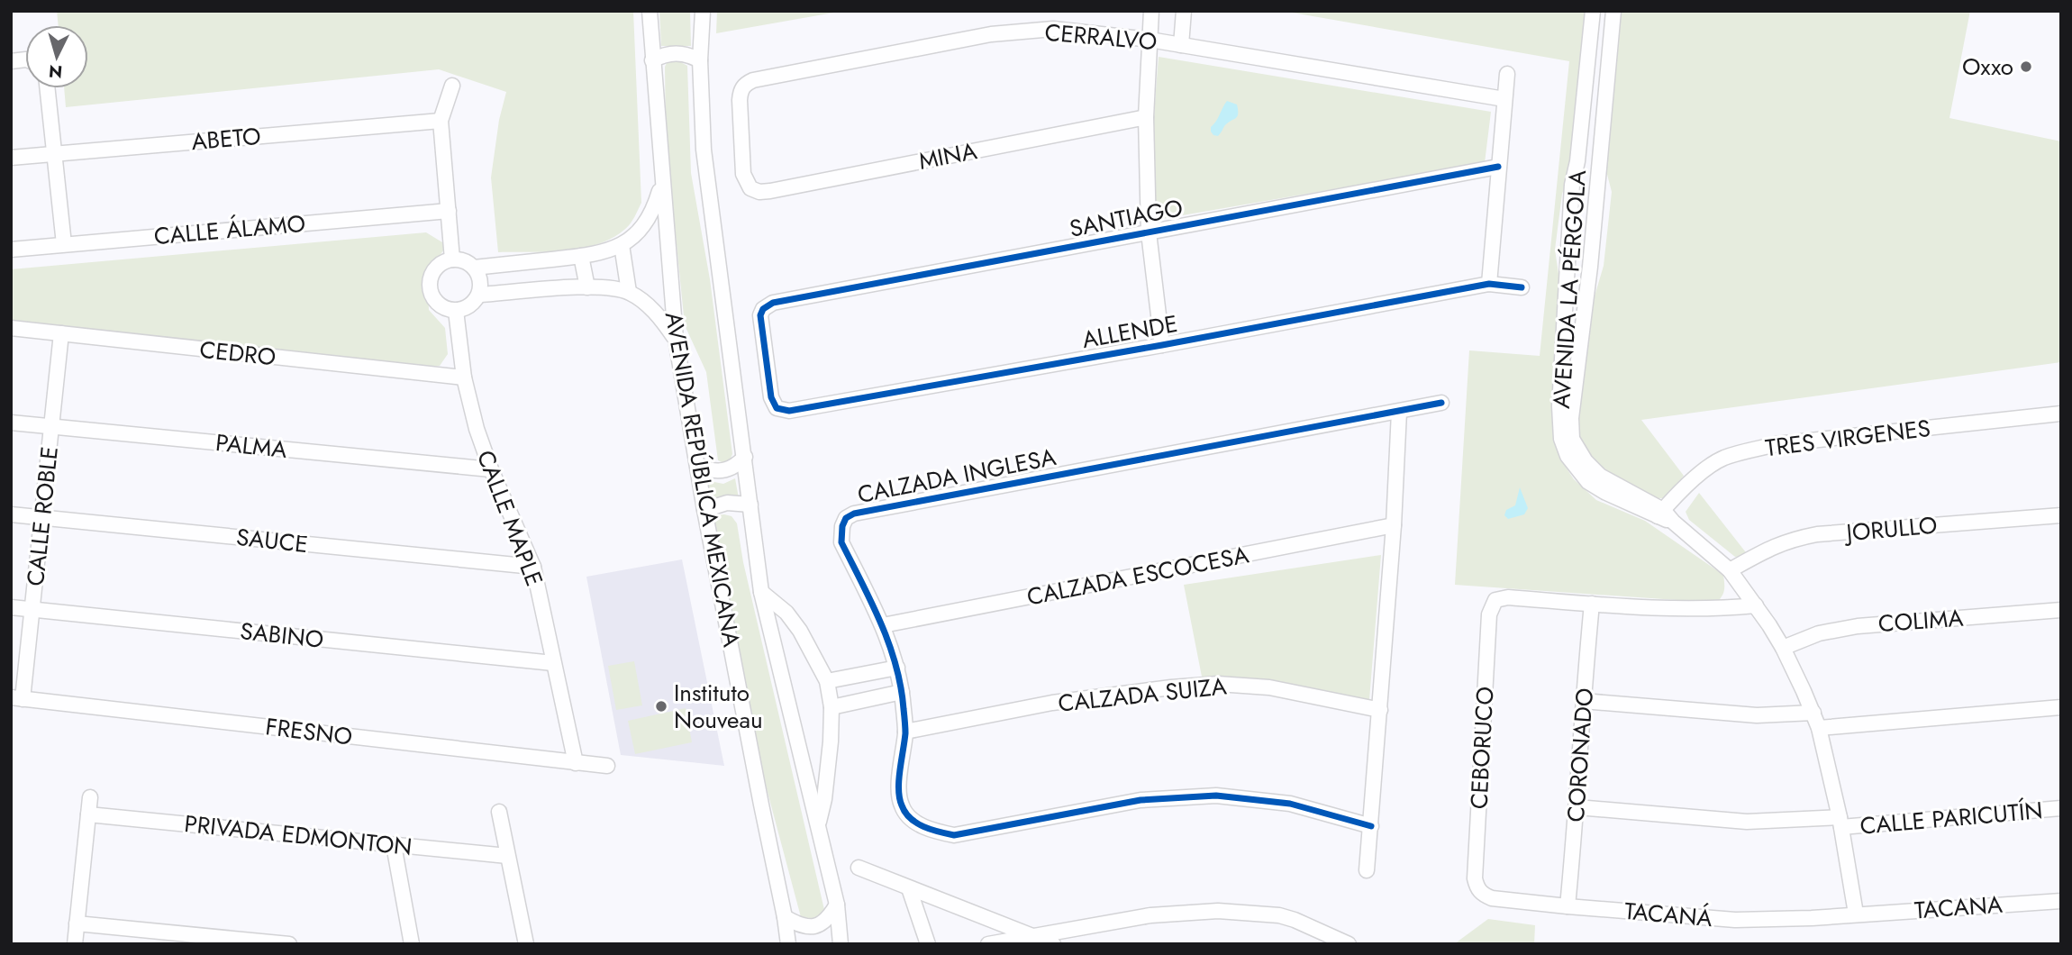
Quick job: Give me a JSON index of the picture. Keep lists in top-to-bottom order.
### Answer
{
  "streets": {
    "street": [
      "CERRALVO",
      "ABETO",
      "MINA",
      "SANTIAGO",
      "CALLE ÁLAMO",
      "AVENIDA LA PÉRGOLA",
      "ALLENDE",
      "CEDRO",
      "TRES VIRGENES",
      "PALMA",
      "CALZADA INGLESA",
      "AVENIDA REPÚBLICA MEXICANA",
      "CALLE ROBLE",
      "CALLE MAPLE",
      "JORULLO",
      "SAUCE",
      "CALZADA ESCOCESA",
      "COLIMA",
      "SABINO",
      "CALZADA SUIZA",
      "FRESNO",
      "CEBORUCO",
      "CORONADO",
      "CALLE PARICUTÍN",
      "PRIVADA EDMONTON",
      "TACANA",
      "TACANÁ"
    ]
  },
  "crossings": [
    ["CERRALVO", "MINA"],
    ["SANTIAGO", "ALLENDE"],
    ["AVENIDA LA PÉRGOLA", "TRES VIRGENES"],
    ["CEDRO", "CALLE ROBLE"],
    ["CEDRO", "CALLE MAPLE"],
    ["PALMA", "CALLE ROBLE"],
    ["PALMA", "CALLE MAPLE"],
    ["CALZADA INGLESA", "CALZADA ESCOCESA"],
    ["CALZADA INGLESA", "CALZADA SUIZA"],
    ["CALLE ROBLE", "SAUCE"],
    ["CALLE ROBLE", "SABINO"],
    ["CALLE ROBLE", "FRESNO"],
    ["CALLE MAPLE", "SAUCE"],
    ["CALLE MAPLE", "SABINO"],
    ["CALLE MAPLE", "FRESNO"],
    ["CEBORUCO", "CORONADO"],
    ["CEBORUCO", "TACANÁ"],
    ["CORONADO", "CALLE PARICUTÍN"],
    ["CORONADO", "TACANÁ"],
    ["TACANA", "TACANÁ"]
  ],
  "places": ["Oxxo", "Instituto Nouveau"],
  "north": "bottom"
}
